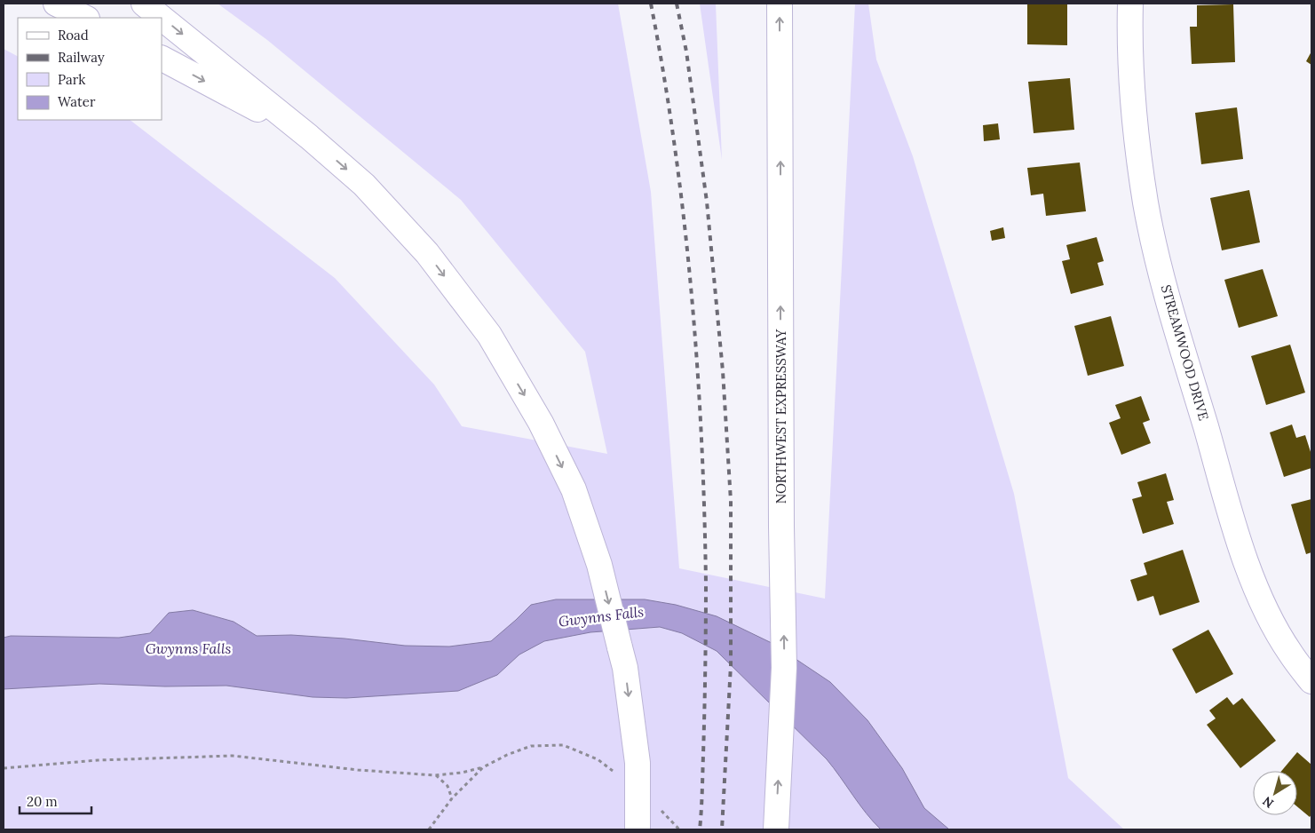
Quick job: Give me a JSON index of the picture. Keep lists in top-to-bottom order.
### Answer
{
  "streets": {
    "main road": ["STREAMWOOD DRIVE", "NORTHWEST EXPRESSWAY"]
  },
  "one_way": ["NORTHWEST EXPRESSWAY"],
  "water": ["Gwynns Falls"],
  "legend": [
    "Road",
    "Railway",
    "Park",
    "Water"
  ],
  "scale_bar": "20 m",
  "north": "bottom left"
}
